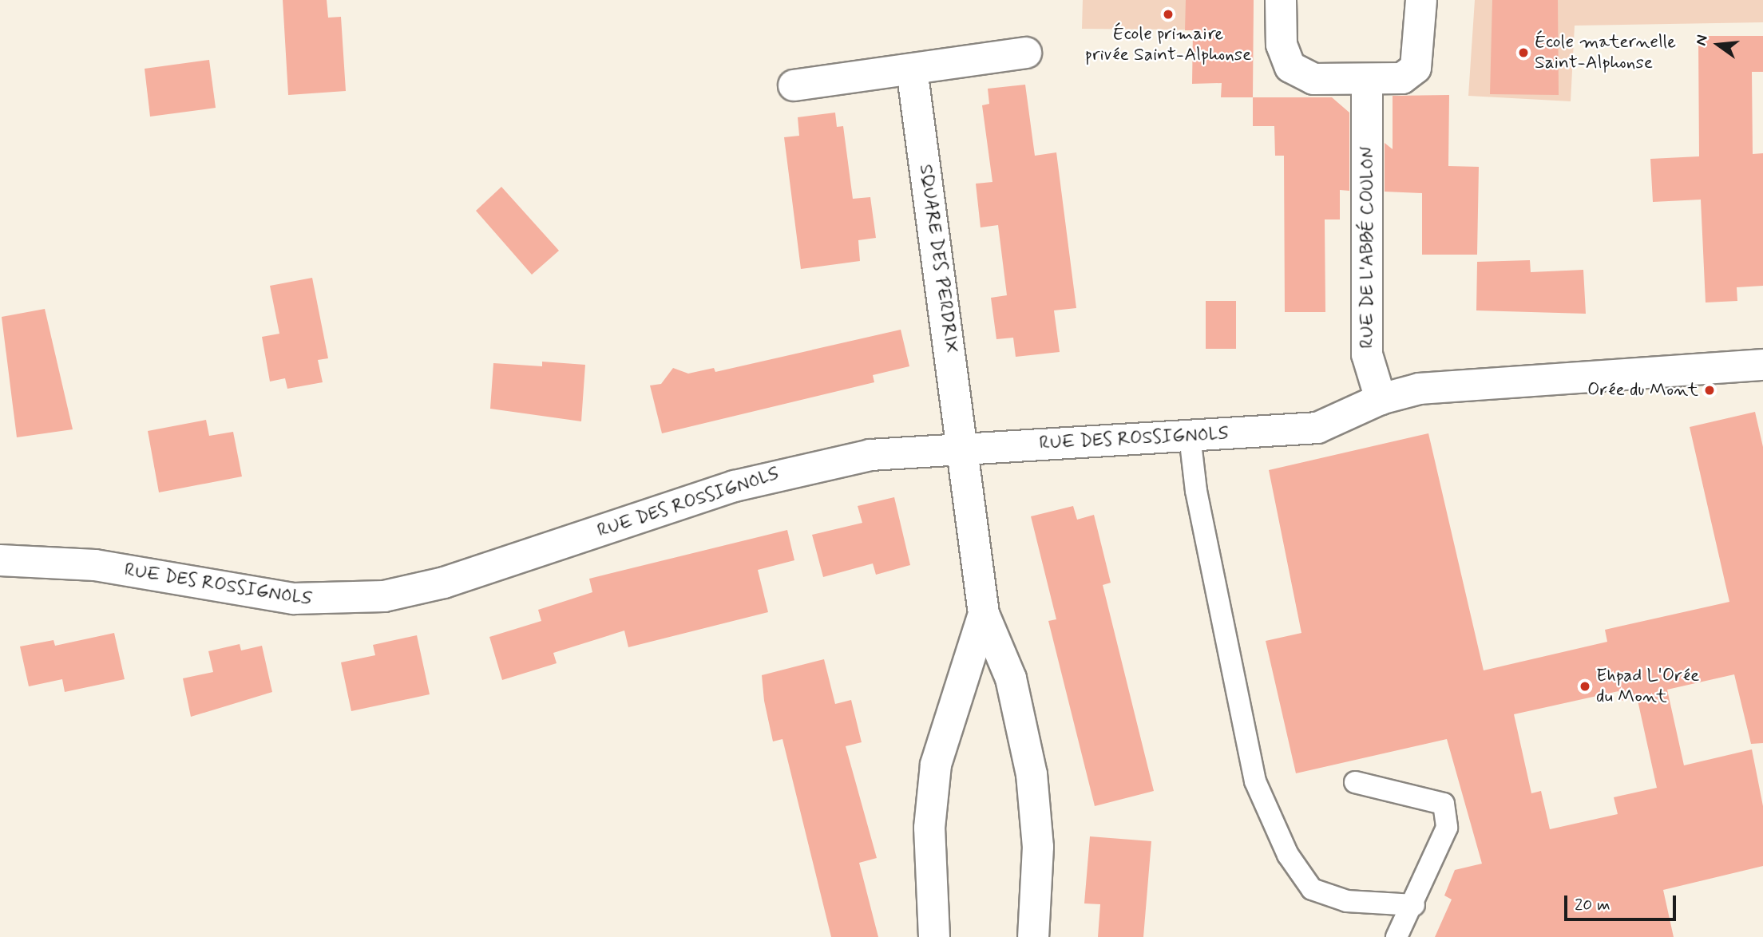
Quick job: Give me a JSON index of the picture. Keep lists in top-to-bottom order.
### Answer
{
  "streets": {
    "street": ["RUE DE L'ABBÉ COULON", "SQUARE DES PERDRIX", "RUE DES ROSSIGNOLS"]
  },
  "crossings": [
    ["RUE DE L'ABBÉ COULON", "RUE DES ROSSIGNOLS"],
    ["SQUARE DES PERDRIX", "RUE DES ROSSIGNOLS"]
  ],
  "places": [
    "École primaire privée Saint-Alphonse",
    "École maternelle Saint-Alphonse",
    "Orée du Mont",
    "Ehpad L'Orée du Mont"
  ],
  "scale_bar": "20 m",
  "north": "left"
}
